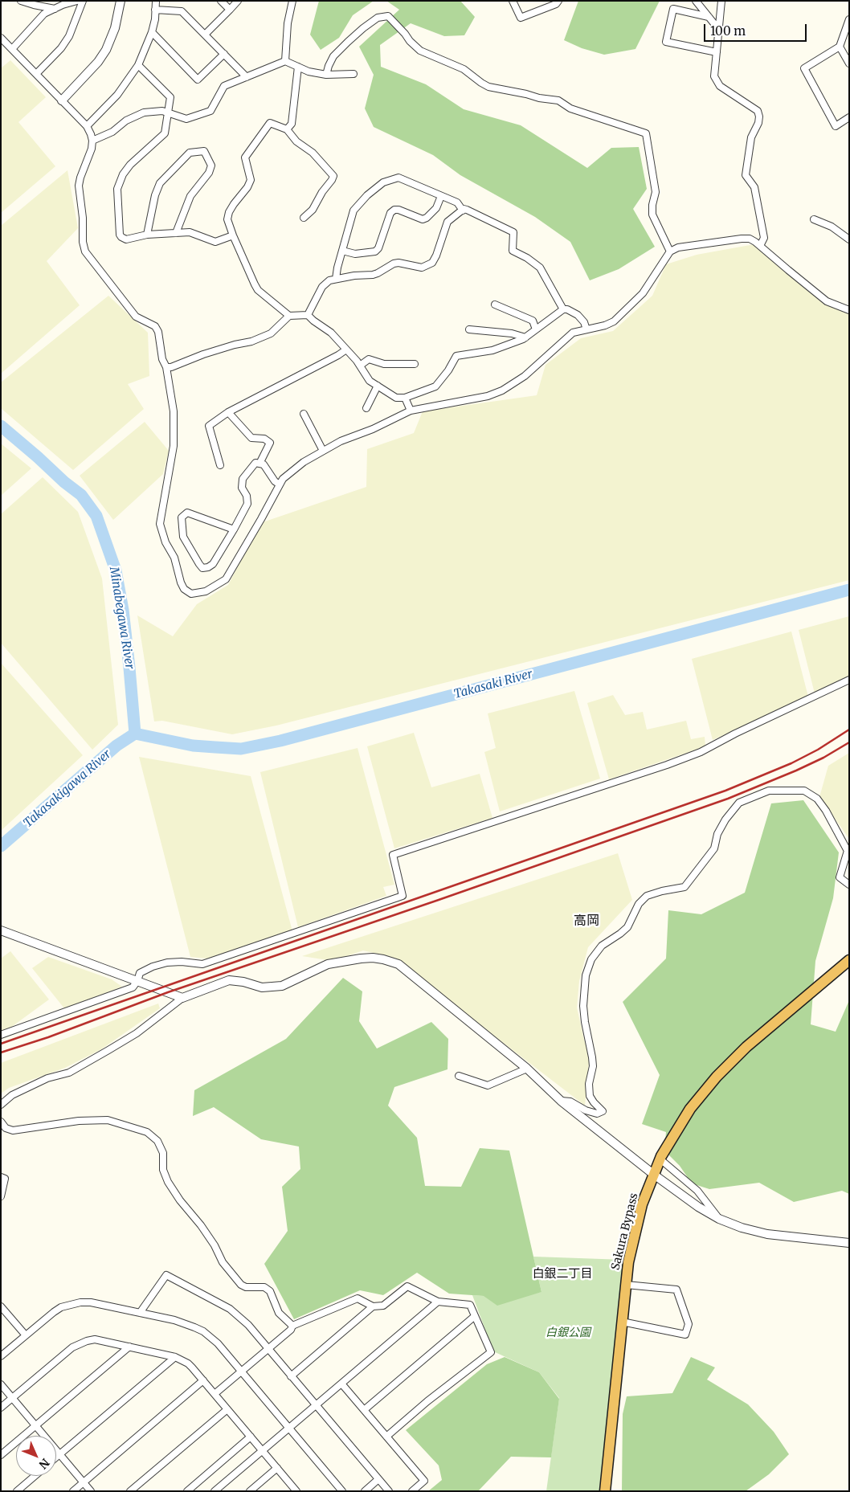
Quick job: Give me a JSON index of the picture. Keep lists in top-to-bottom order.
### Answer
{
  "streets": {
    "highway": ["Sakura Bypass"]
  },
  "districts": ["高岡", "白銀二丁目"],
  "water": ["Minabegawa River", "Takasaki River", "Takasakigawa River"],
  "parks": ["白銀公園"],
  "scale_bar": "100 m",
  "north": "bottom right"
}
